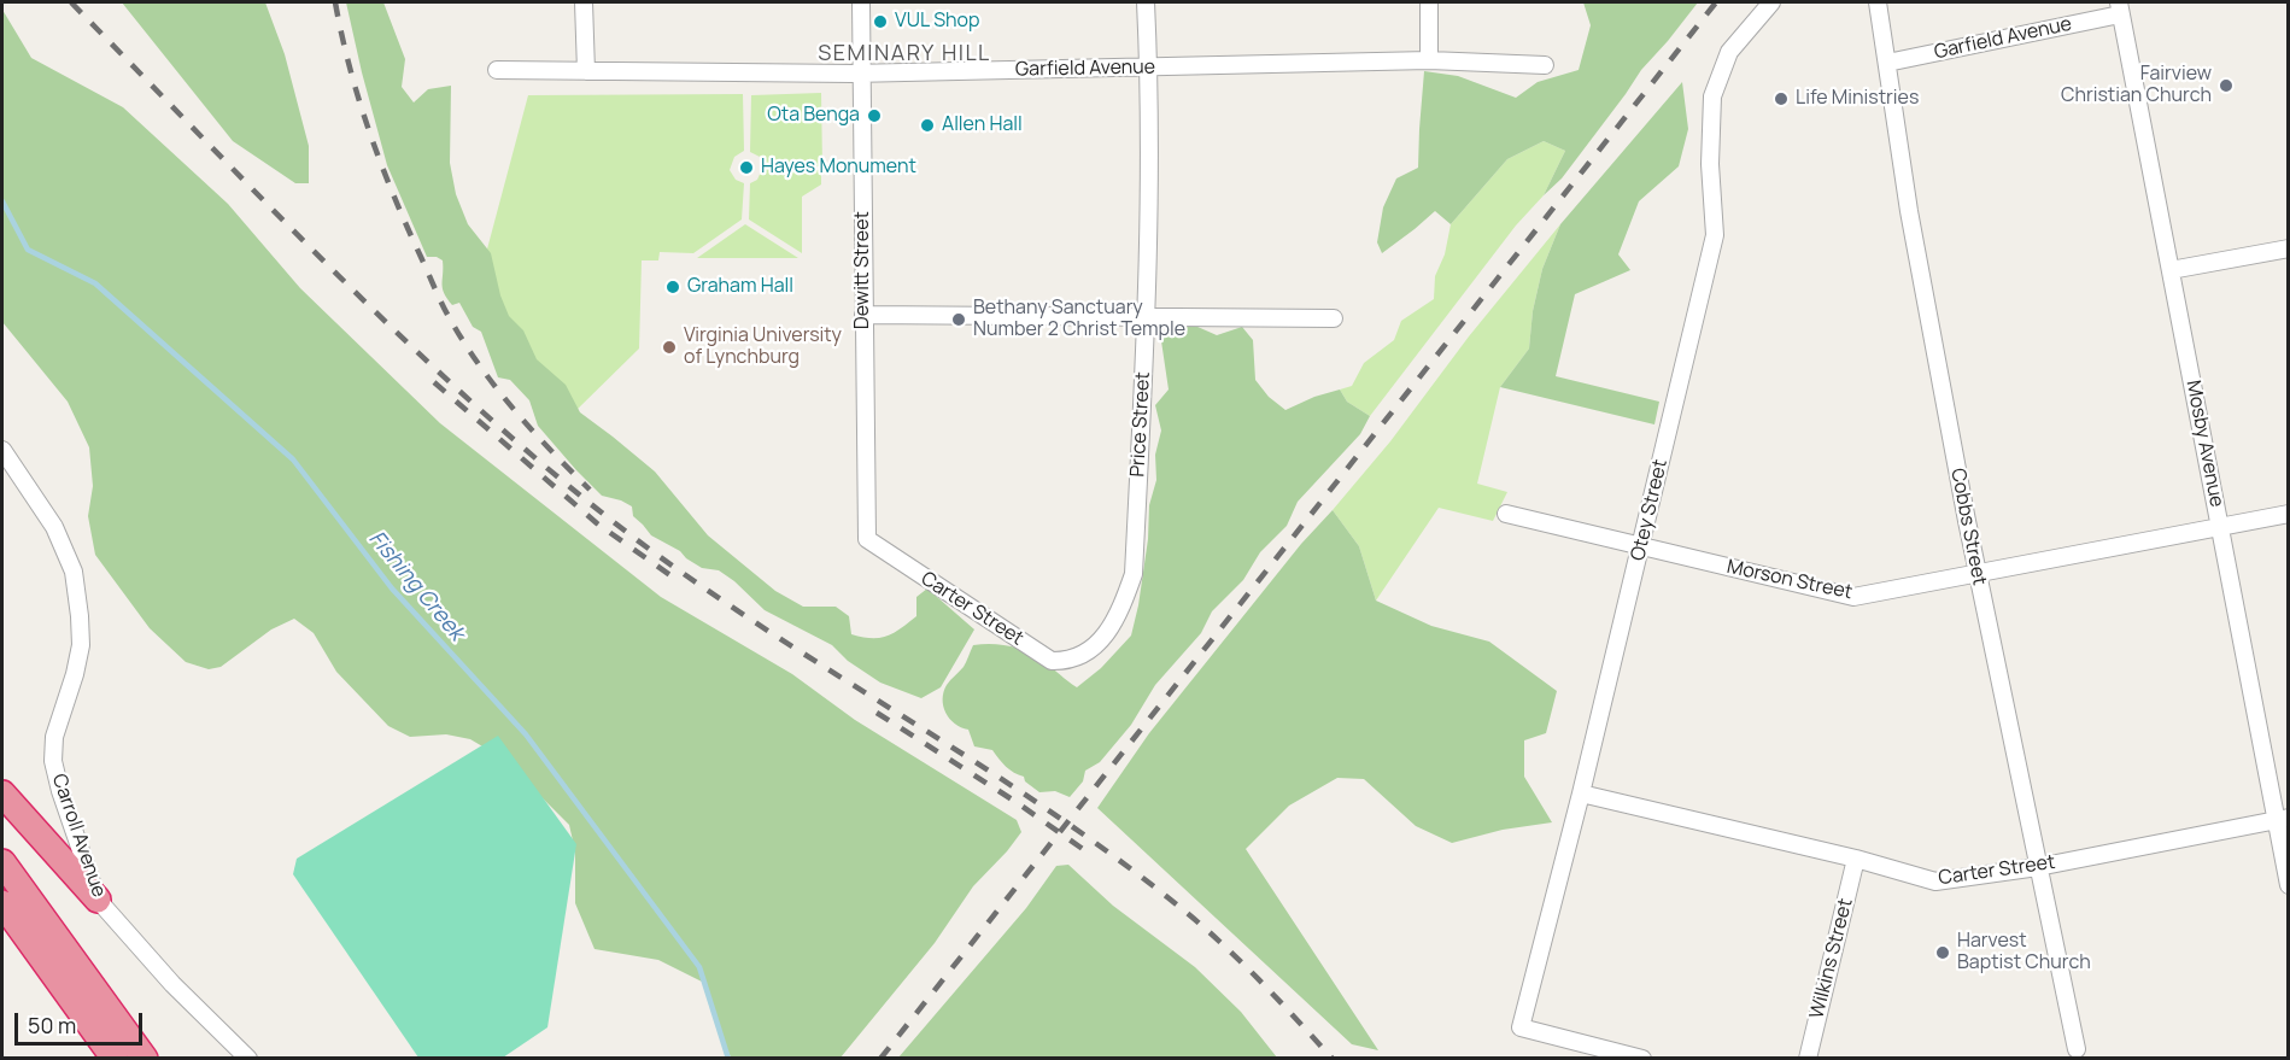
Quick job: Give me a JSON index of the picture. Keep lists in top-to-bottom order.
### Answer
{
  "streets": {
    "street": [
      "Garfield Avenue",
      "Dewitt Street",
      "Price Street",
      "Mosby Avenue",
      "Otey Street",
      "Cobbs Street",
      "Morson Street",
      "Carter Street",
      "Carroll Avenue",
      "Wilkins Street"
    ]
  },
  "crossings": [
    ["Garfield Avenue", "Dewitt Street"],
    ["Garfield Avenue", "Price Street"],
    ["Garfield Avenue", "Mosby Avenue"],
    ["Garfield Avenue", "Cobbs Street"],
    ["Dewitt Street", "Carter Street"],
    ["Price Street", "Carter Street"],
    ["Mosby Avenue", "Morson Street"],
    ["Mosby Avenue", "Carter Street"],
    ["Otey Street", "Morson Street"],
    ["Otey Street", "Carter Street"],
    ["Cobbs Street", "Morson Street"],
    ["Cobbs Street", "Carter Street"],
    ["Carter Street", "Wilkins Street"]
  ],
  "districts": ["SEMINARY HILL"],
  "water": ["Fishing Creek"],
  "places": [
    "VUL Shop",
    "Fairview Christian Church",
    "Life Ministries",
    "Ota Benga",
    "Allen Hall",
    "Hayes Monument",
    "Graham Hall",
    "Bethany Sanctuary Number 2 Christ Temple",
    "Virginia University of Lynchburg",
    "Harvest Baptist Church"
  ],
  "scale_bar": "50 m"
}
